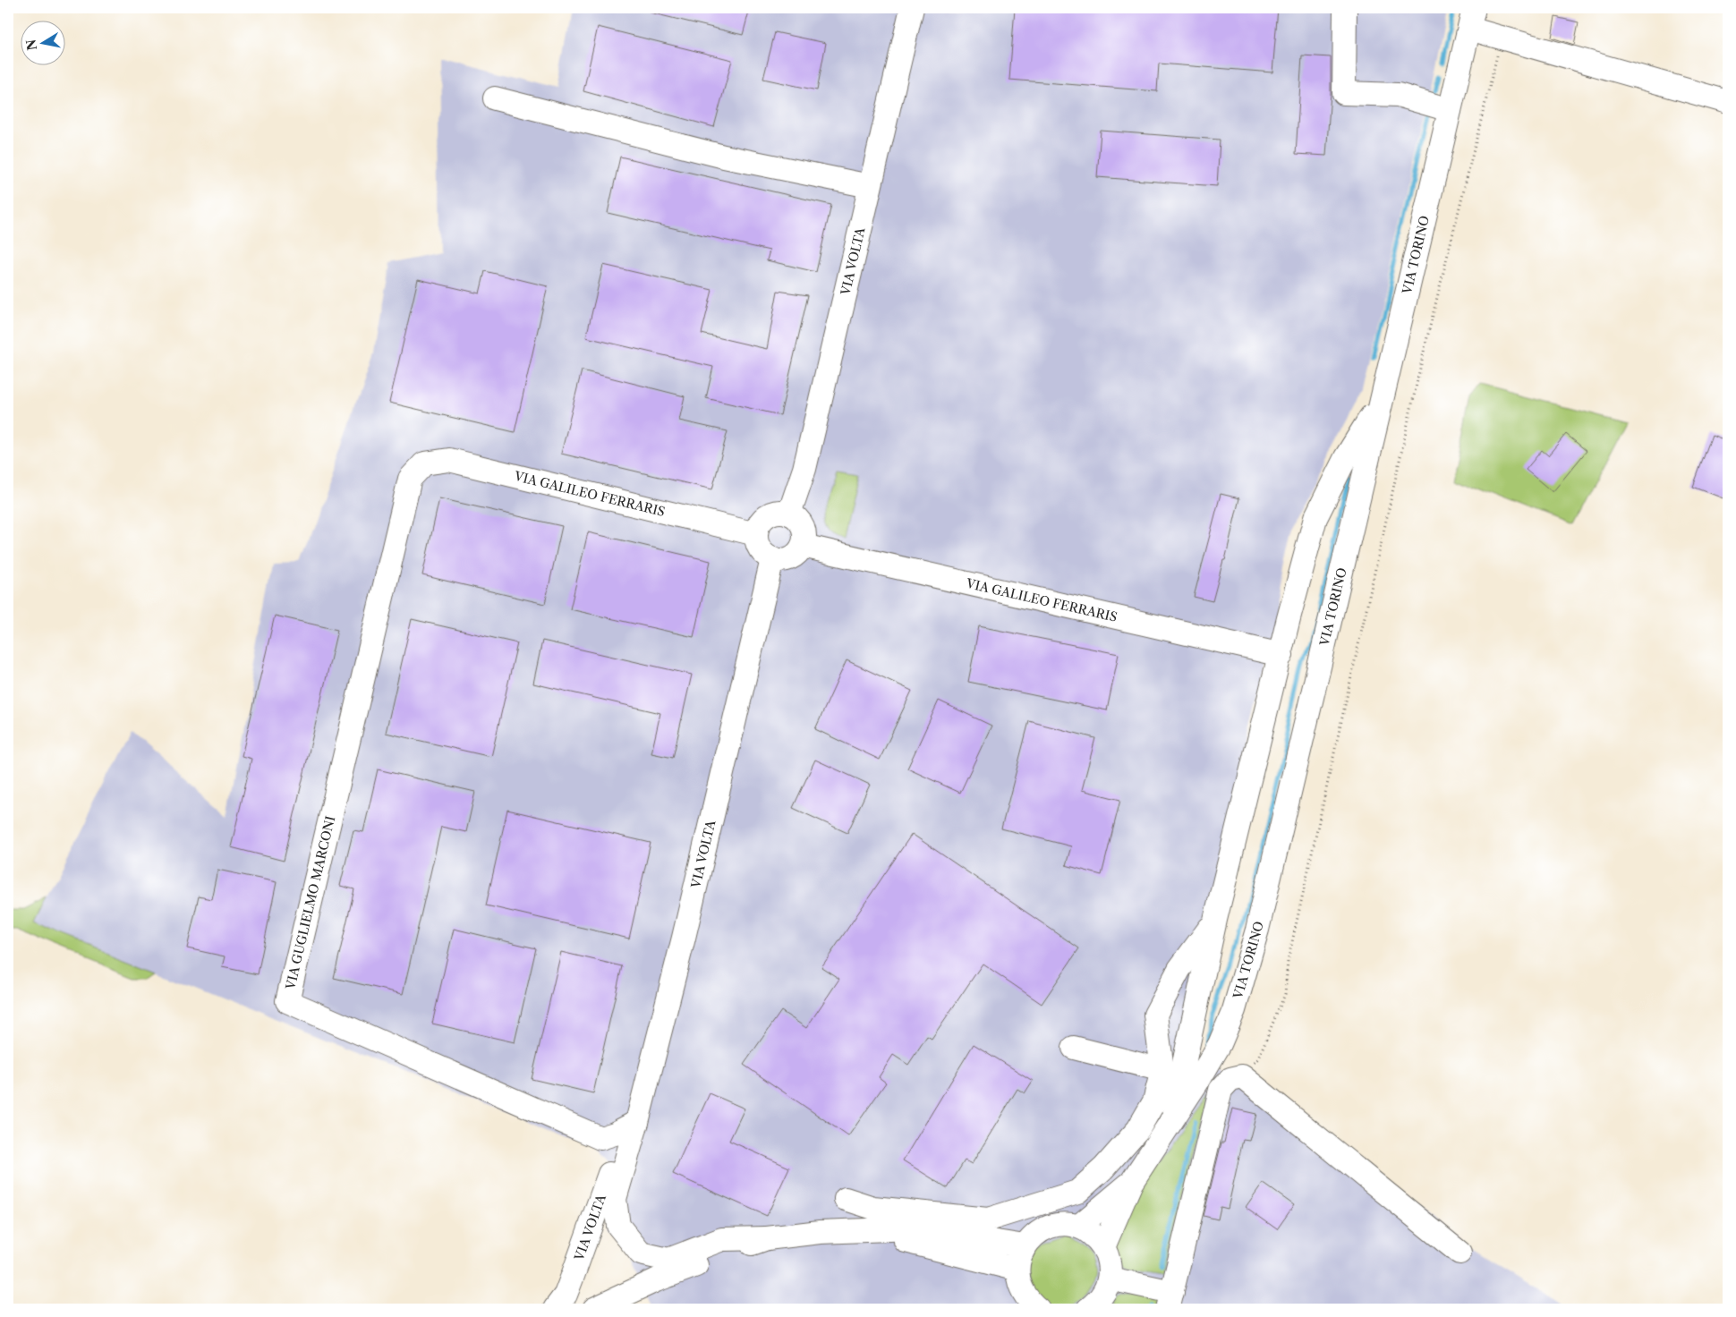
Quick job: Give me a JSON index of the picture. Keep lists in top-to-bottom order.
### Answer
{
  "streets": {
    "street": [
      "VIA TORINO",
      "VIA VOLTA",
      "VIA GALILEO FERRARIS",
      "VIA GUGLIELMO MARCONI"
    ]
  },
  "crossings": [
    ["VIA VOLTA", "VIA GALILEO FERRARIS"],
    ["VIA VOLTA", "VIA GUGLIELMO MARCONI"],
    ["VIA GALILEO FERRARIS", "VIA GUGLIELMO MARCONI"]
  ],
  "north": "left"
}
